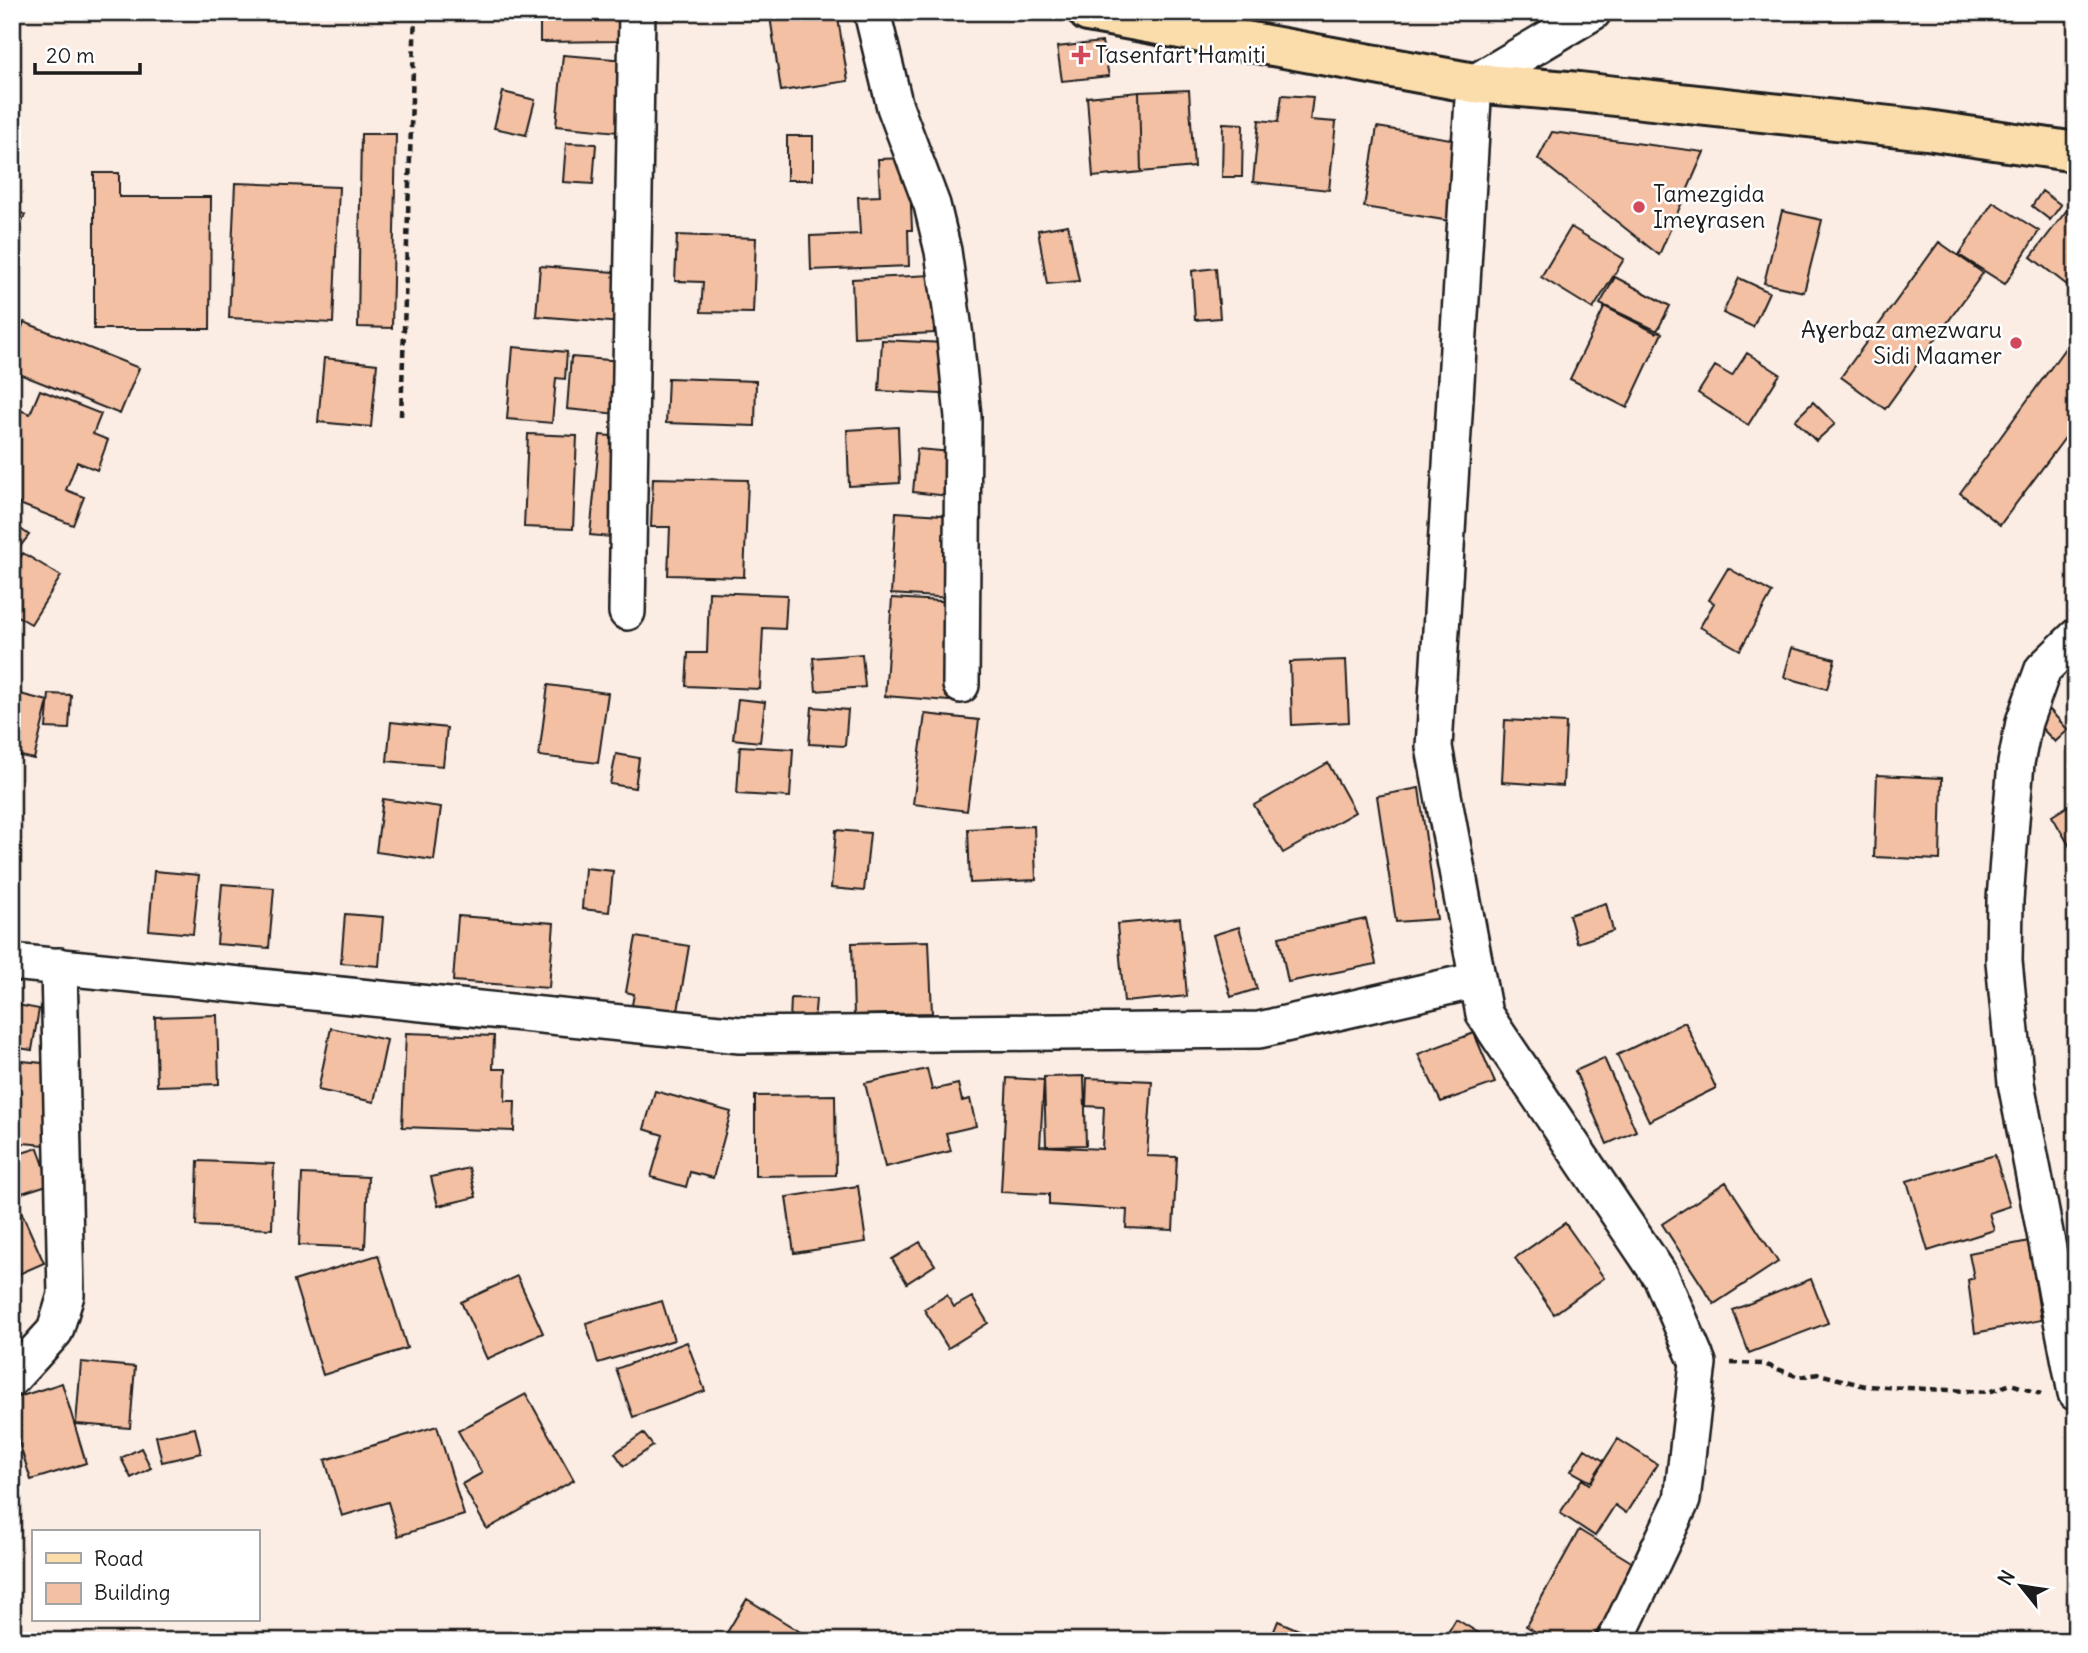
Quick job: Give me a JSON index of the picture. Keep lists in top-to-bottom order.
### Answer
{
  "places": {
    "health": ["Tasenfart Hamiti"],
    "other": ["Tamezgida Imeɣrasen", "Aɣerbaz amezwaru Sidi Maamer"]
  },
  "legend": ["Road", "Building"],
  "scale_bar": "20 m",
  "north": "top left"
}
